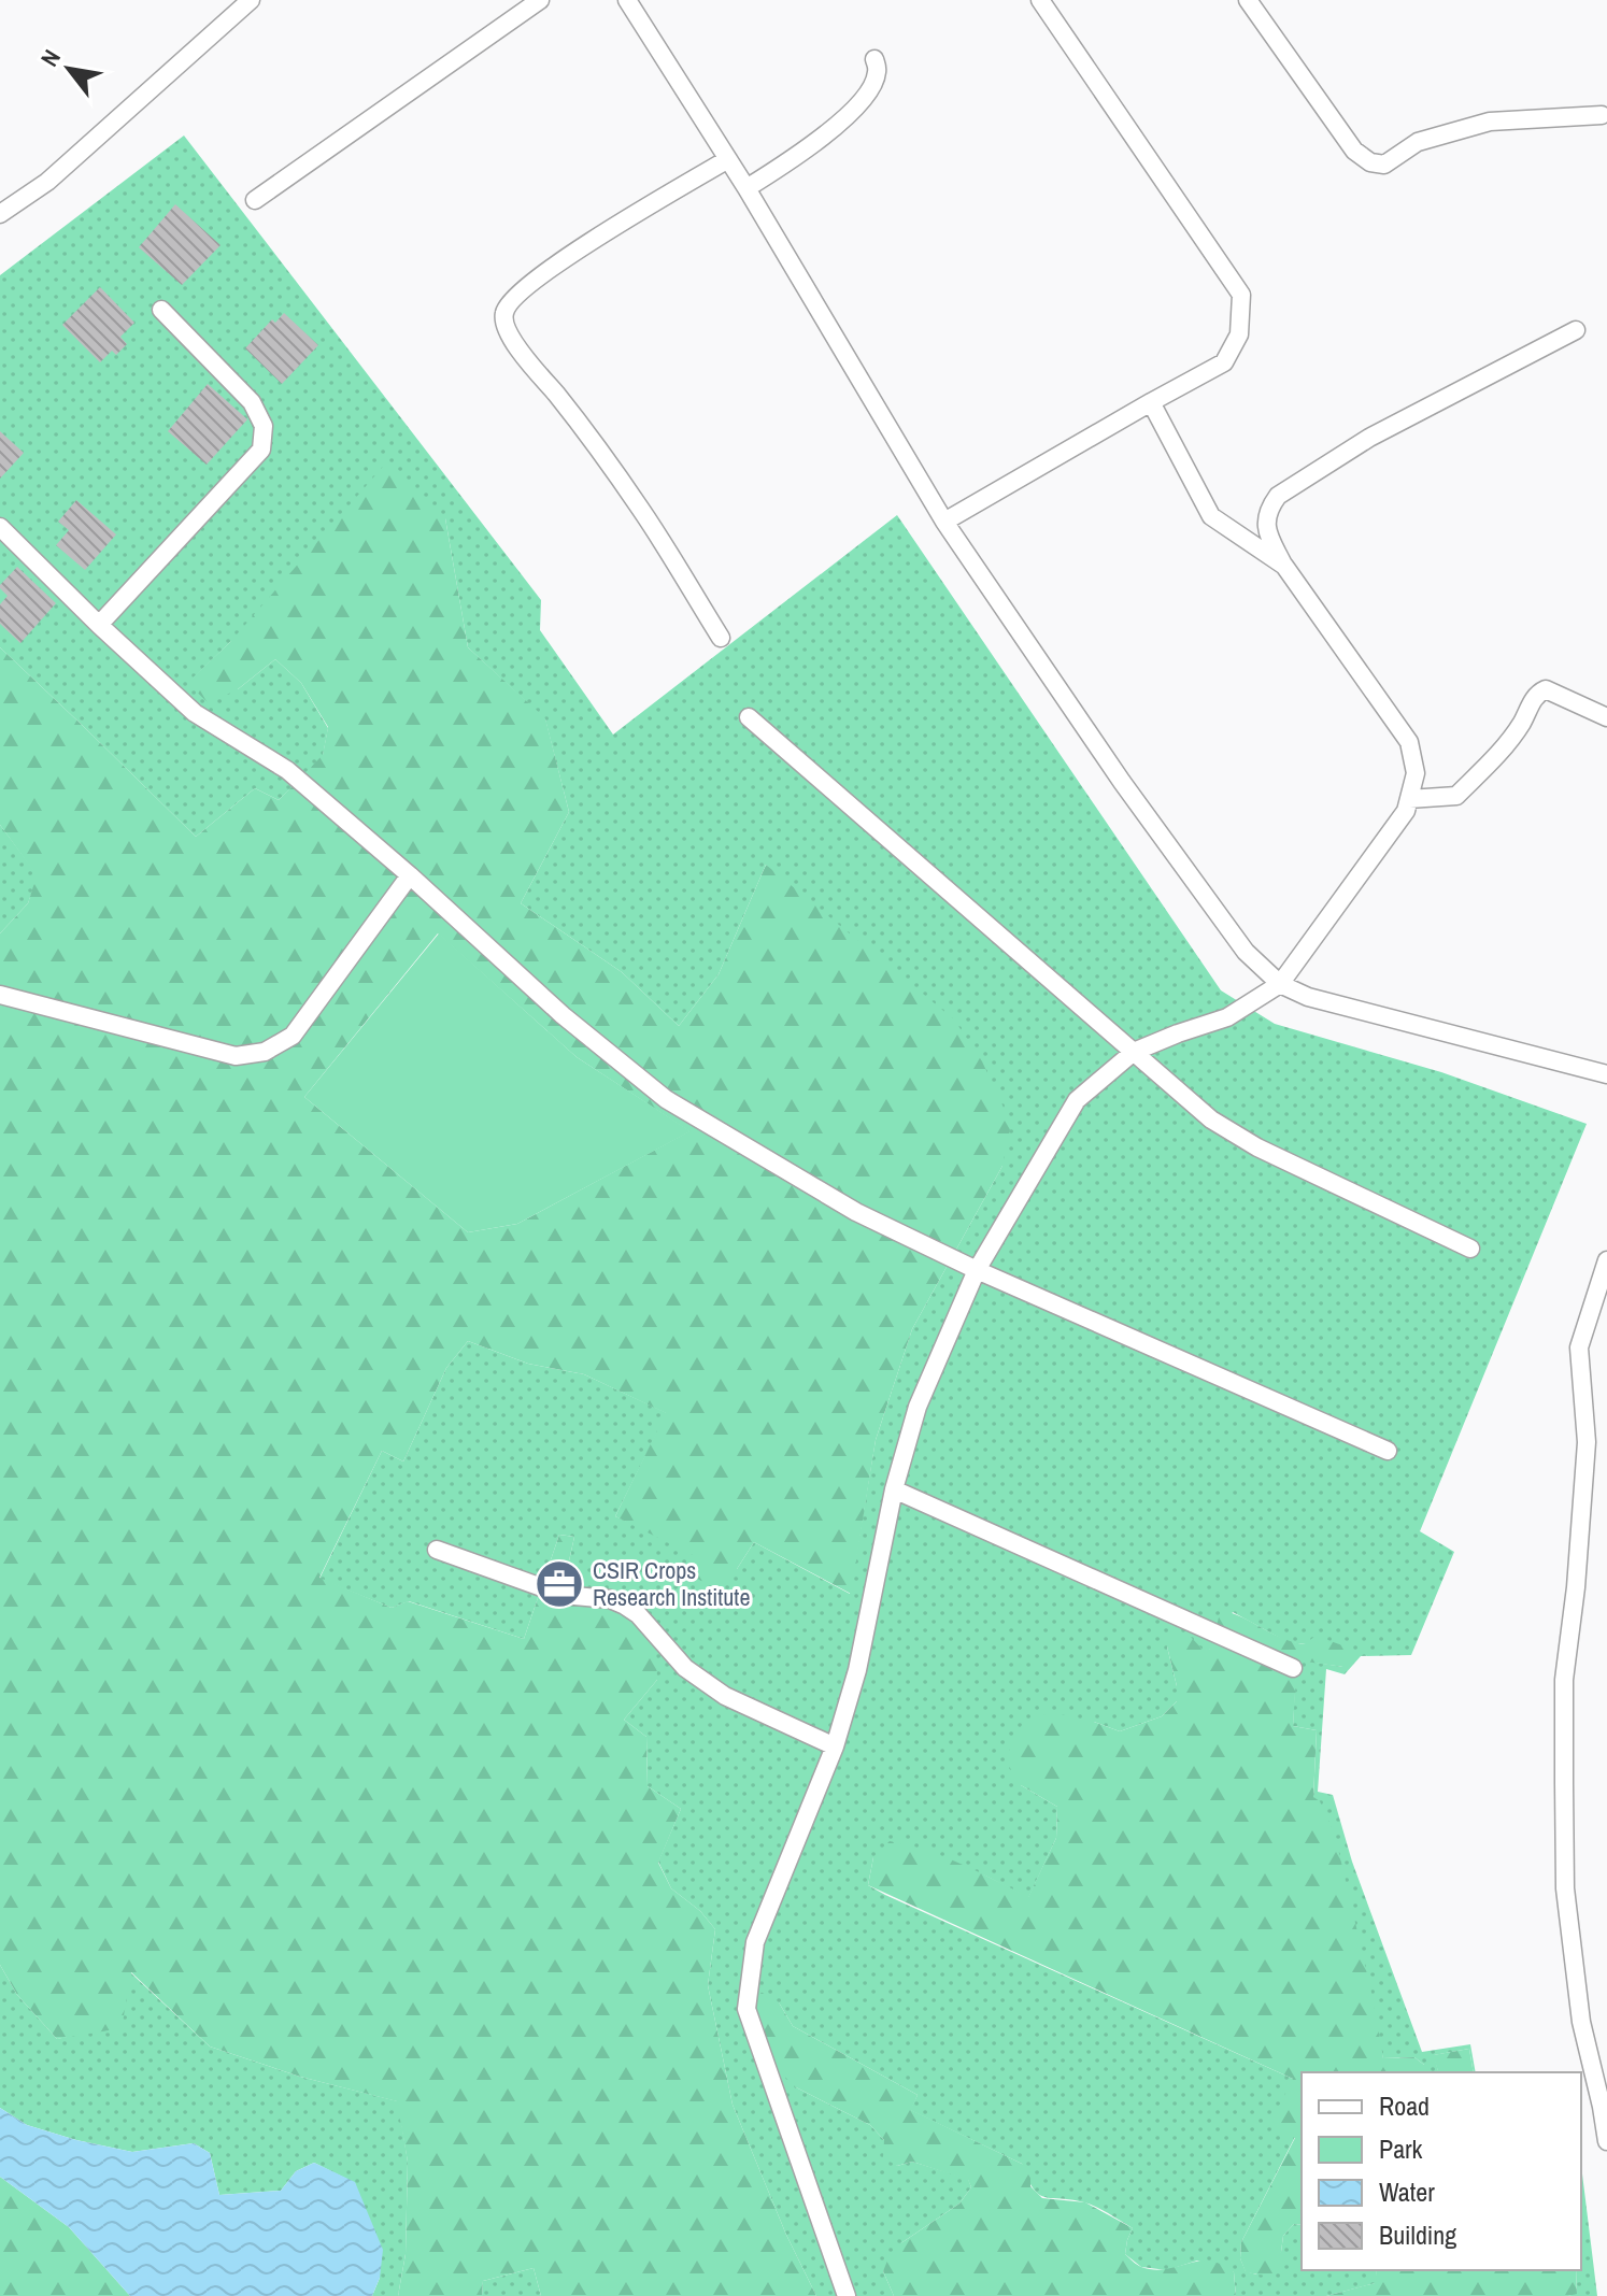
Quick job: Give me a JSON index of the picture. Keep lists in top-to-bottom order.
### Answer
{
  "places": {
    "office": ["CSIR Crops Research Institute"]
  },
  "legend": [
    "Road",
    "Park",
    "Water",
    "Building"
  ],
  "north": "top left"
}
